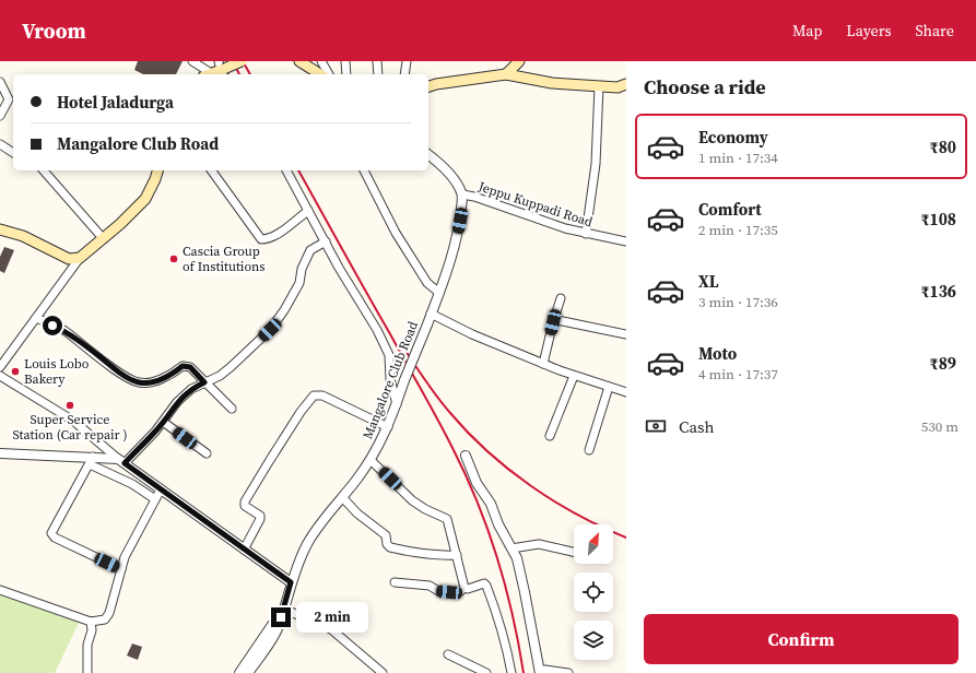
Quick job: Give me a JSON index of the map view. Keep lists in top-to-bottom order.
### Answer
{
  "streets": {
    "street": ["Jeppu Kuppadi Road", "Mangalore Club Road"]
  },
  "crossings": [
    ["Jeppu Kuppadi Road", "Mangalore Club Road"]
  ],
  "places": ["Cascia Group of Institutions", "Louis Lobo Bakery", "Super Service Station (Car repair )"],
  "north": "top right",
  "page": {
    "header": "Vroom",
    "nav": ["Map", "Layers", "Share"],
    "heading": "Choose a ride",
    "banner": ["Hotel Jaladurga", "Mangalore Club Road"],
    "list": [
      {
        "name": "Economy",
        "note": "1 min · 17:34",
        "value": "₹80"
      },
      {
        "name": "Comfort",
        "note": "2 min · 17:35",
        "value": "₹108"
      },
      {
        "name": "XL",
        "note": "3 min · 17:36",
        "value": "₹136"
      },
      {
        "name": "Moto",
        "note": "4 min · 17:37",
        "value": "₹89"
      }
    ],
    "pay": ["Cash", "530 m"],
    "bubble": "2 min",
    "buttons": "Confirm"
  }
}
